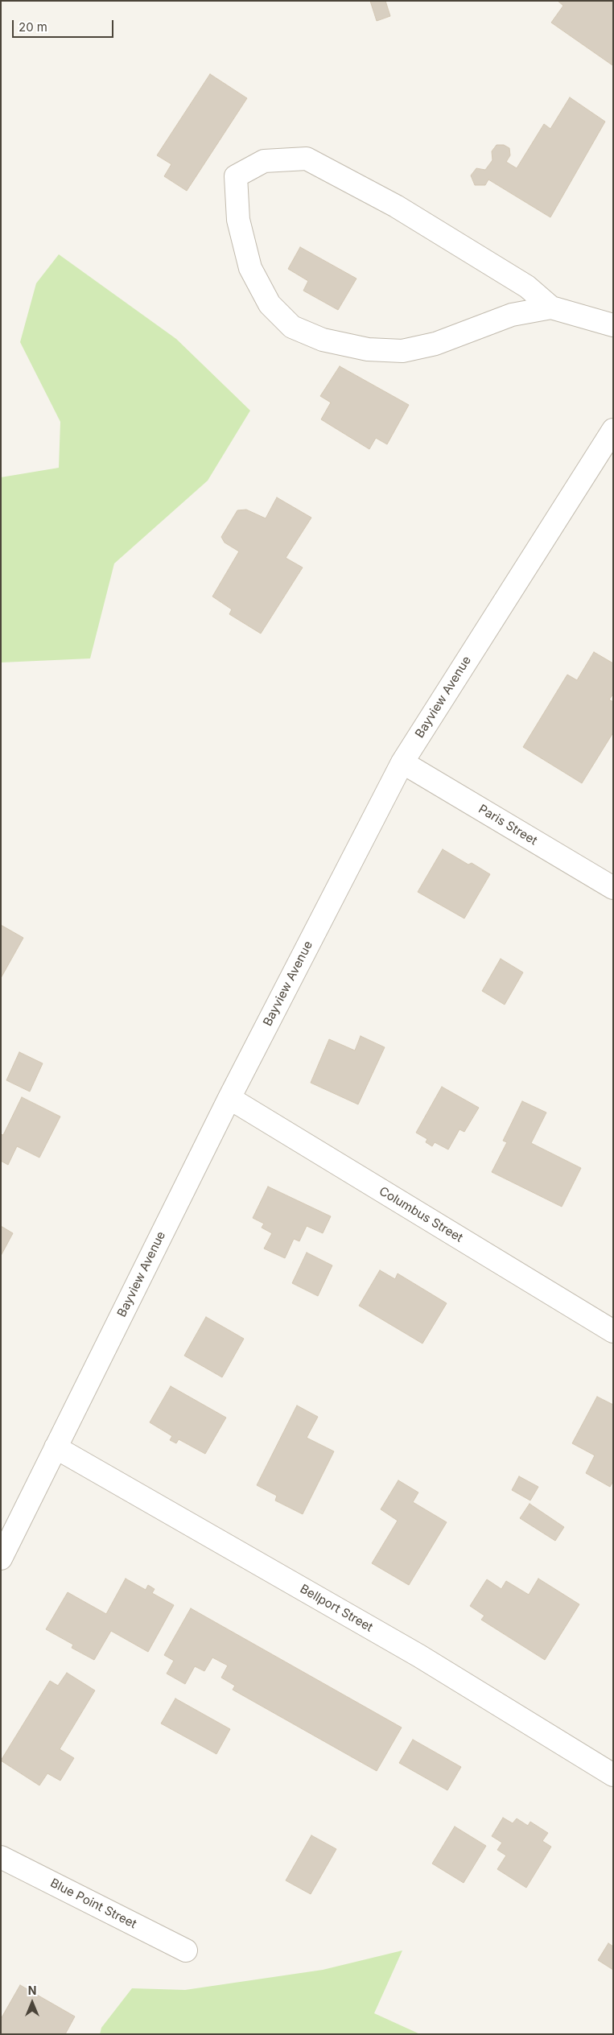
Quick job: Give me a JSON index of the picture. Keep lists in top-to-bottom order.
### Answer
{
  "streets": {
    "street": [
      "Bayview Avenue",
      "Paris Street",
      "Columbus Street",
      "Bellport Street",
      "Blue Point Street"
    ]
  },
  "crossings": [
    ["Bayview Avenue", "Paris Street"],
    ["Bayview Avenue", "Columbus Street"],
    ["Bayview Avenue", "Bellport Street"]
  ],
  "scale_bar": "20 m",
  "north": "top"
}
